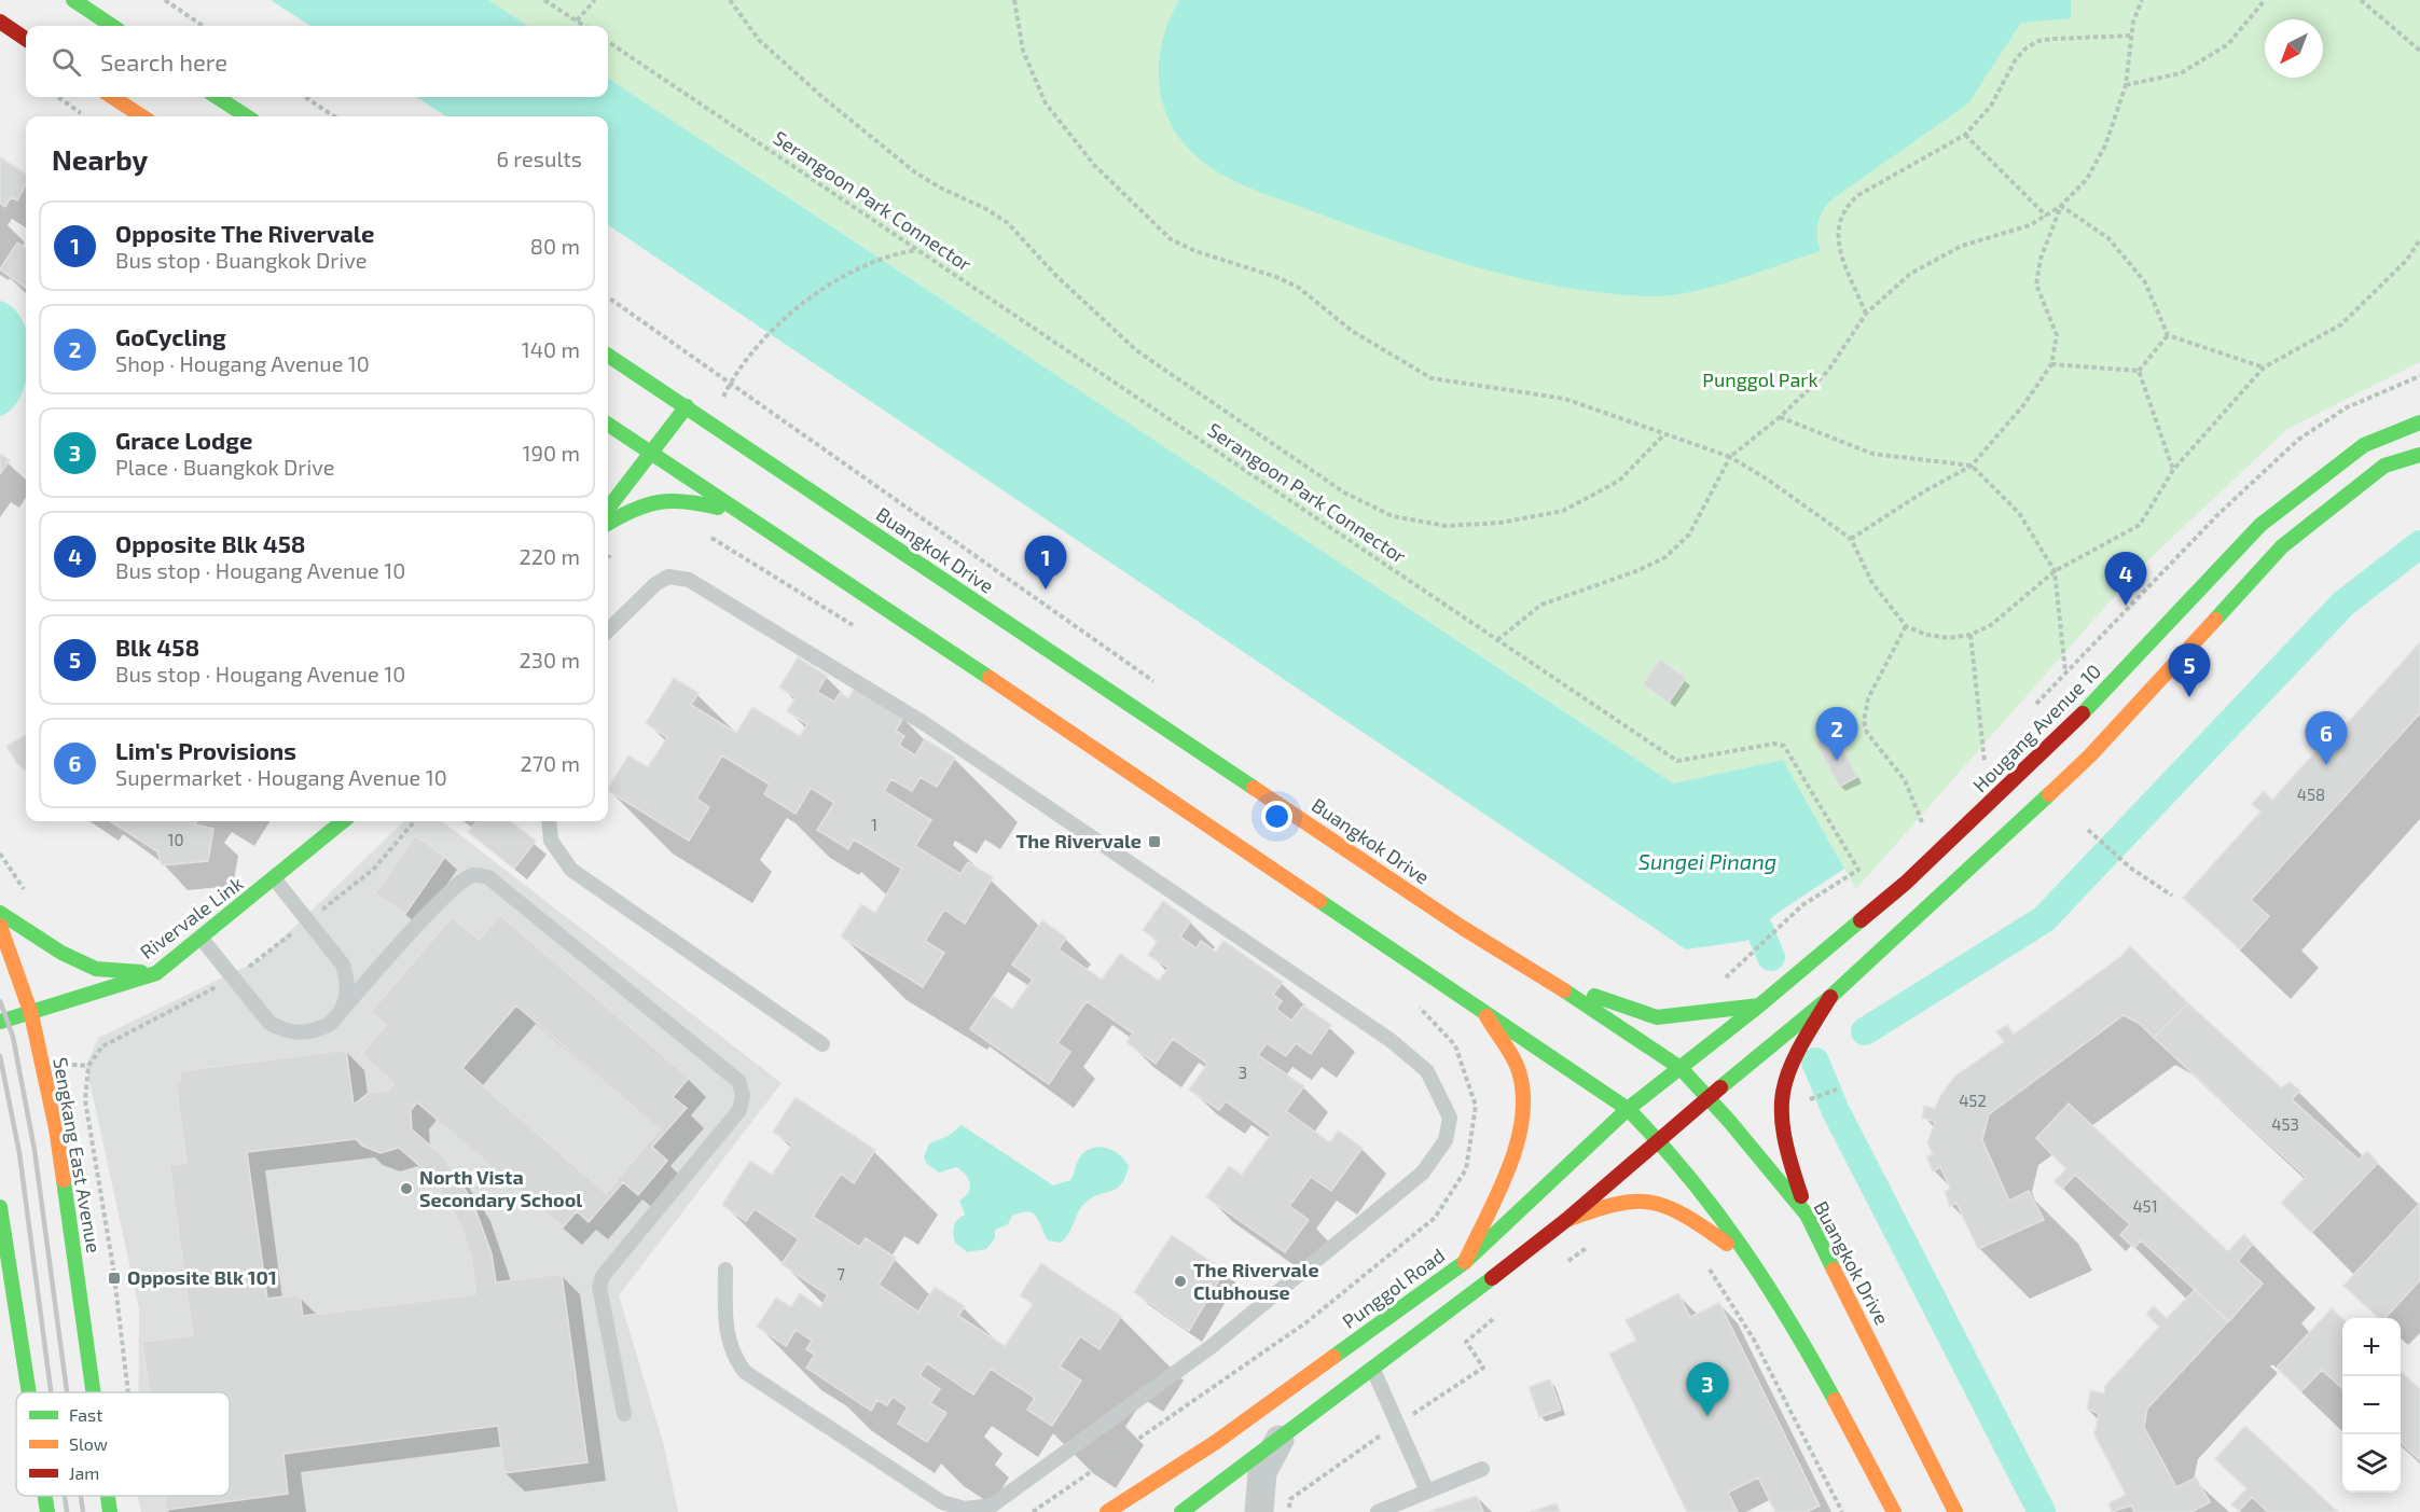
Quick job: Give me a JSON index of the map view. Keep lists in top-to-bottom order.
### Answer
{
  "streets": {
    "main road": [
      "Buangkok Drive",
      "Hougang Avenue 10",
      "Rivervale Link",
      "Sengkang East Avenue",
      "Punggol Road"
    ],
    "path": ["Serangoon Park Connector"]
  },
  "crossings": [
    ["Buangkok Drive", "Hougang Avenue 10"],
    ["Buangkok Drive", "Punggol Road"],
    ["Hougang Avenue 10", "Punggol Road"],
    ["Rivervale Link", "Sengkang East Avenue"]
  ],
  "water": ["Sungei Pinang"],
  "parks": ["Punggol Park"],
  "places": {
    "transit": ["The Rivervale", "Opposite Blk 101"],
    "other": ["North Vista Secondary School", "The Rivervale Clubhouse"]
  },
  "house_numbers": [
    "458",
    "1",
    "10",
    "3",
    "452",
    "453",
    "451",
    "7"
  ],
  "legend": ["Fast", "Slow", "Jam"],
  "north": "bottom left",
  "page": {
    "search": "Search here",
    "heading": ["Nearby", "6 results"],
    "list": [
      {
        "mark": "1",
        "name": "Opposite The Rivervale",
        "note": "Bus stop · Buangkok Drive",
        "value": "80 m"
      },
      {
        "mark": "2",
        "name": "GoCycling",
        "note": "Shop · Hougang Avenue 10",
        "value": "140 m"
      },
      {
        "mark": "3",
        "name": "Grace Lodge",
        "note": "Place · Buangkok Drive",
        "value": "190 m"
      },
      {
        "mark": "4",
        "name": "Opposite Blk 458",
        "note": "Bus stop · Hougang Avenue 10",
        "value": "220 m"
      },
      {
        "mark": "5",
        "name": "Blk 458",
        "note": "Bus stop · Hougang Avenue 10",
        "value": "230 m"
      },
      {
        "mark": "6",
        "name": "Lim's Provisions",
        "note": "Supermarket · Hougang Avenue 10",
        "value": "270 m"
      }
    ],
    "pins": [
      "1",
      "4",
      "5",
      "2",
      "6",
      "3"
    ],
    "map_buttons": ["+", "−"]
  }
}
